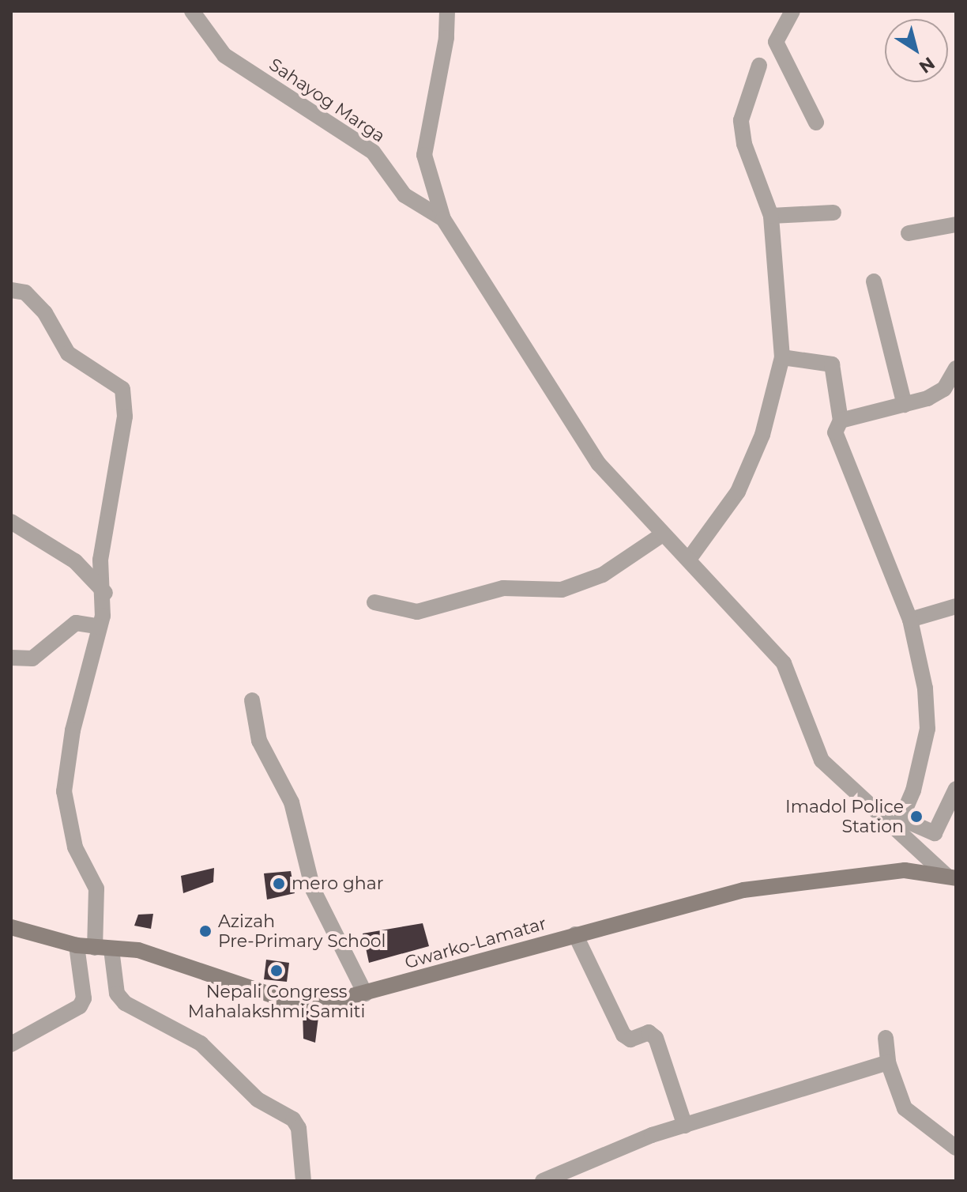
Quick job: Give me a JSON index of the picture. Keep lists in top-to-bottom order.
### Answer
{
  "streets": {
    "main road": ["Gwarko-Lamatar"],
    "street": ["Sahayog Marga"]
  },
  "places": [
    "Imadol Police Station",
    "mero ghar",
    "Azizah Pre-Primary School",
    "Nepali Congress Mahalakshmi Samiti"
  ],
  "north": "bottom right"
}
